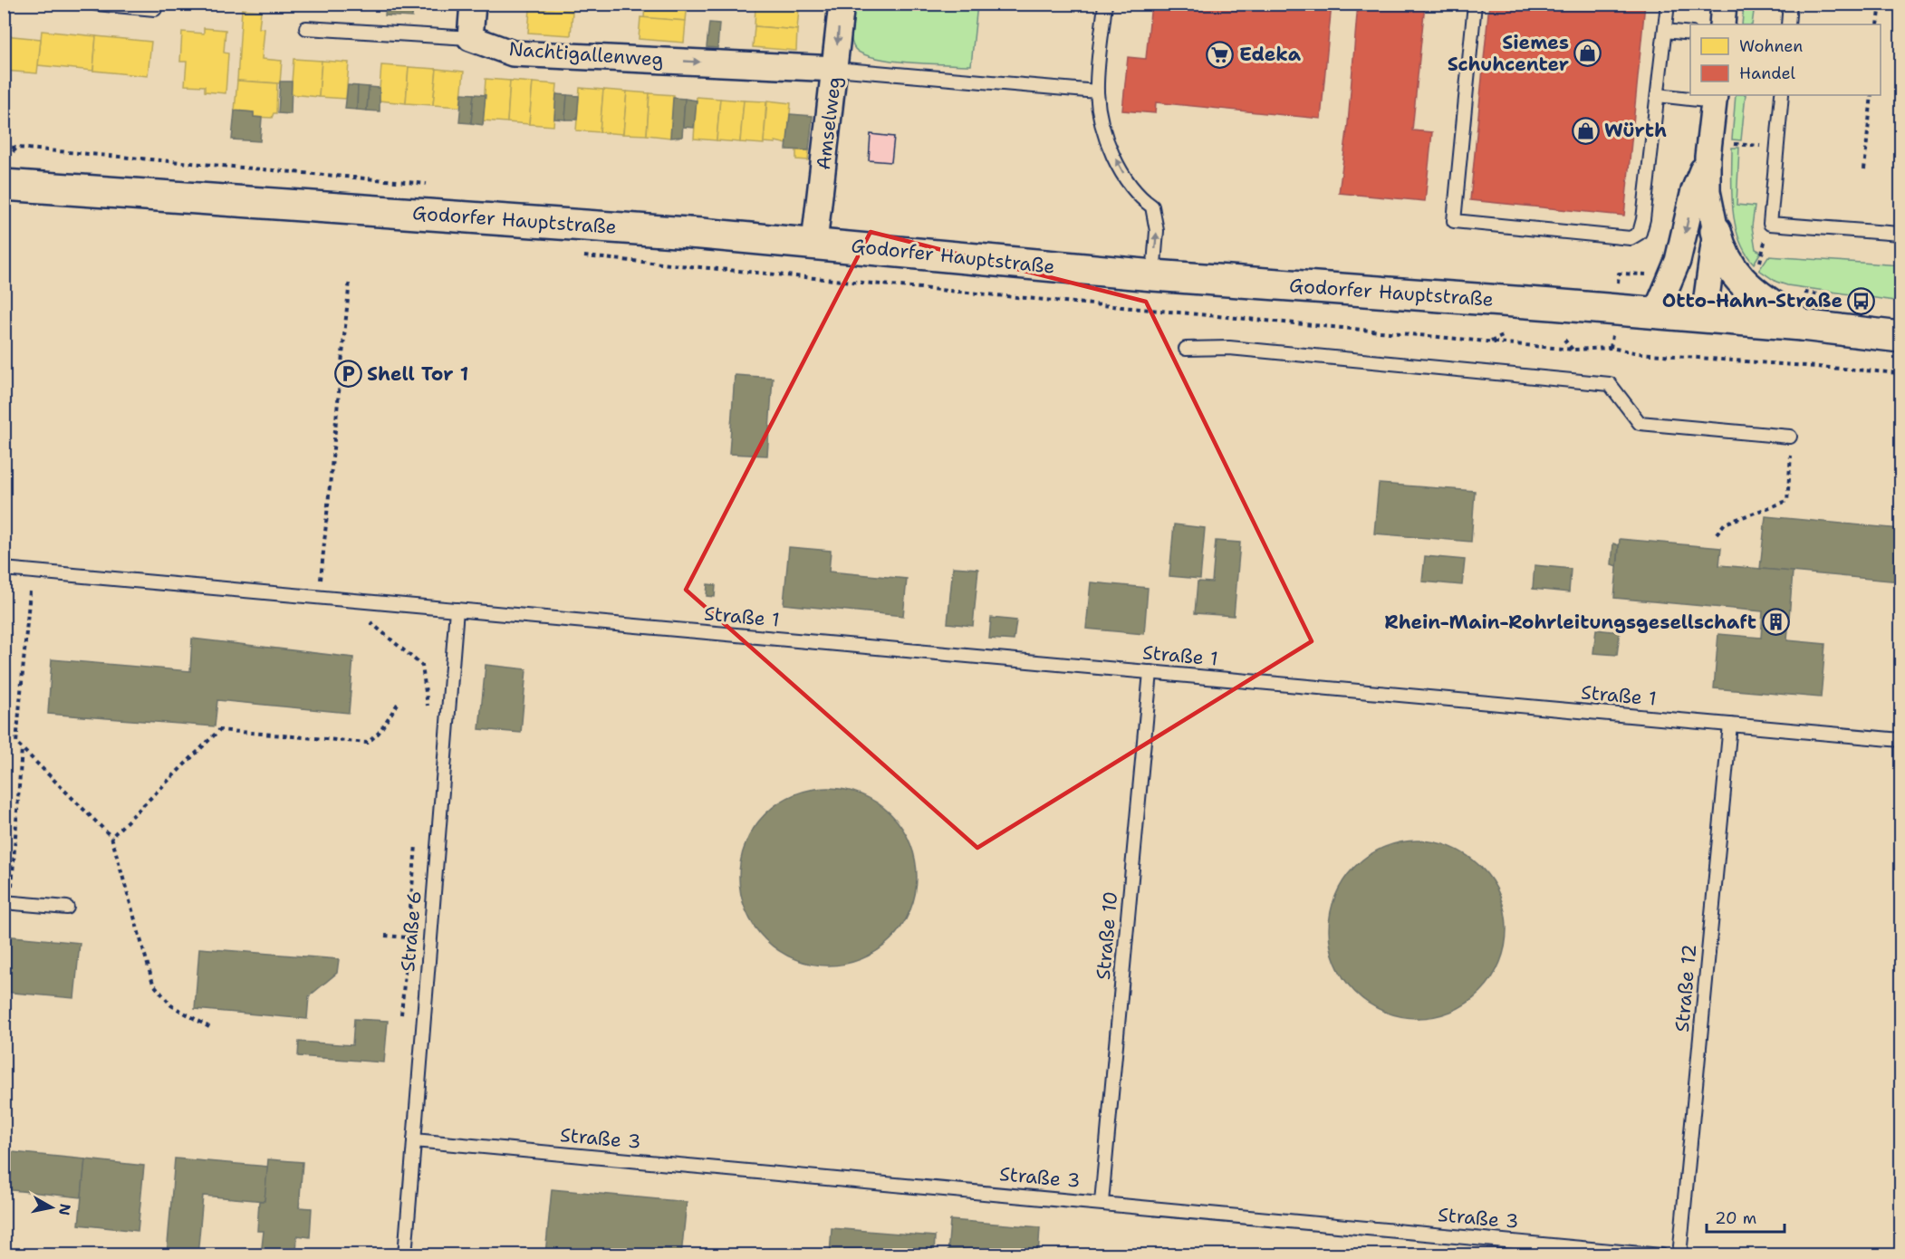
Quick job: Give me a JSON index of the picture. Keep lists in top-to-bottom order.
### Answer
{
  "streets": {
    "main road": ["Godorfer Hauptstraße"],
    "street": ["Nachtigallenweg", "Amselweg"],
    "lane": [
      "Straße 1",
      "Straße 6",
      "Straße 10",
      "Straße 12",
      "Straße 3"
    ]
  },
  "crossings": [
    ["Nachtigallenweg", "Amselweg"],
    ["Amselweg", "Godorfer Hauptstraße"],
    ["Straße 1", "Straße 6"],
    ["Straße 1", "Straße 10"],
    ["Straße 1", "Straße 12"],
    ["Straße 6", "Straße 3"],
    ["Straße 10", "Straße 3"]
  ],
  "one_way": ["Nachtigallenweg"],
  "places": {
    "shop": ["Siemes Schuhcenter", "Würth"],
    "supermarket": ["Edeka"],
    "bus stop": ["Otto-Hahn-Straße"],
    "parking": ["Shell Tor 1"],
    "building": ["Rhein-Main-Rohrleitungsgesellschaft"]
  },
  "legend": ["Wohnen", "Handel"],
  "scale_bar": "20 m",
  "north": "right"
}
